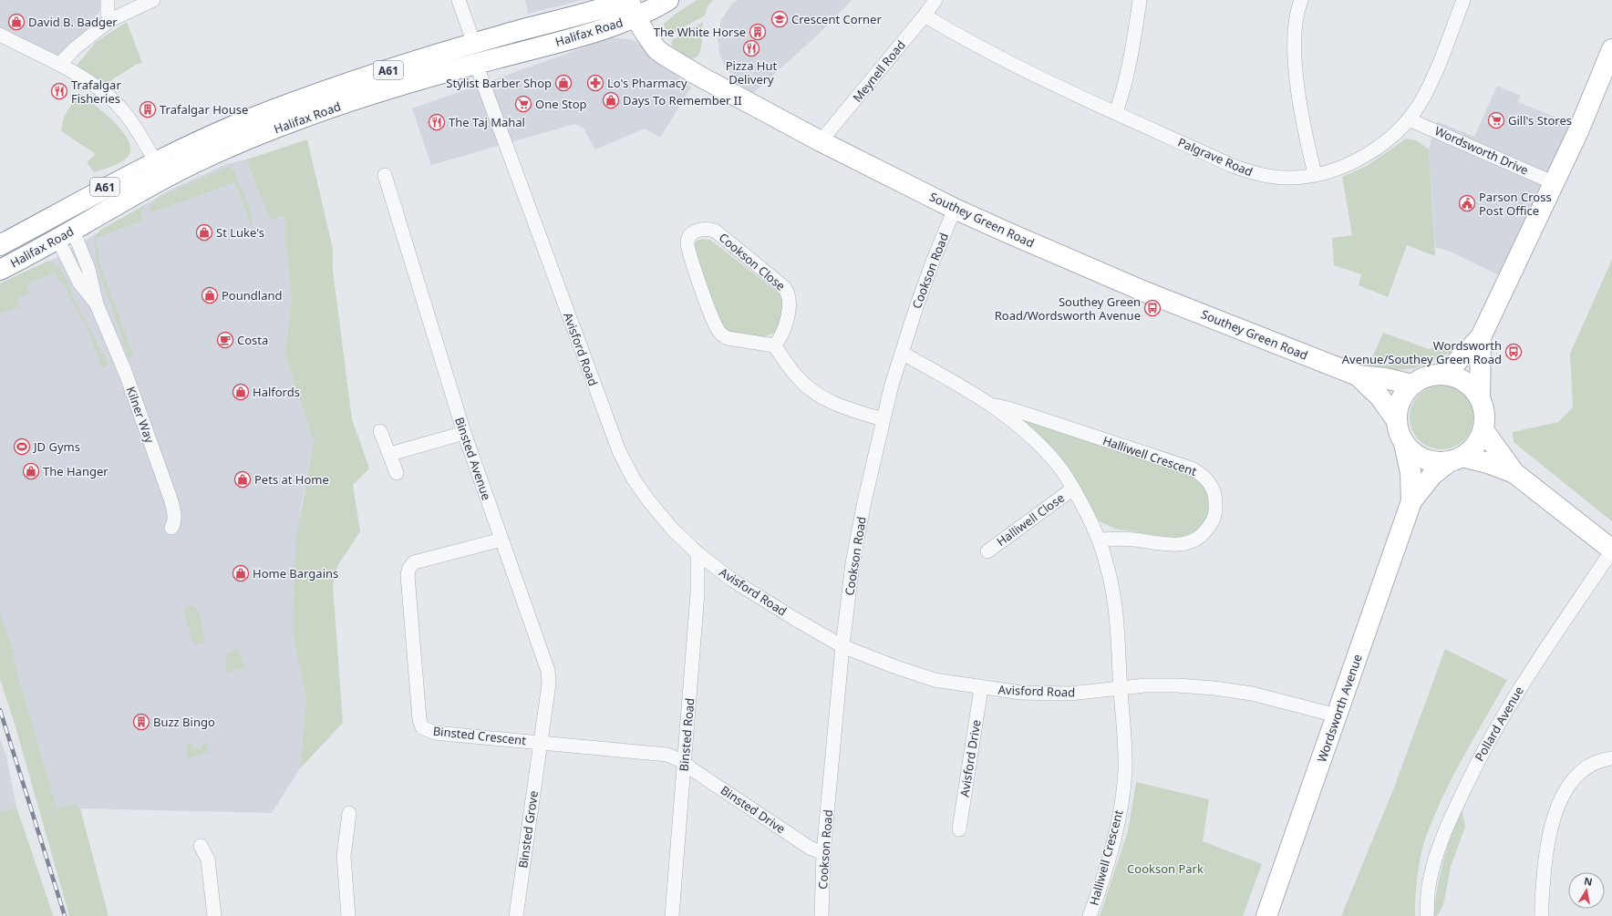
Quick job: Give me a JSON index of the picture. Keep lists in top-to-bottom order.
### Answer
{
  "streets": {
    "main road": [
      "Halifax Road",
      "A61",
      "Southey Green Road",
      "Wordsworth Avenue"
    ],
    "street": [
      "Meynell Road",
      "Wordsworth Drive",
      "Palgrave Road",
      "Cookson Close",
      "Cookson Road",
      "Avisford Road",
      "Kilner Way",
      "Halliwell Crescent",
      "Binsted Avenue",
      "Halliwell Close",
      "Pollard Avenue",
      "Binsted Road",
      "Binsted Crescent",
      "Avisford Drive",
      "Binsted Drive",
      "Binsted Grove"
    ]
  },
  "crossings": [
    ["Halifax Road", "Southey Green Road"],
    ["Halifax Road", "Avisford Road"],
    ["Halifax Road", "Kilner Way"],
    ["Meynell Road", "Palgrave Road"],
    ["Meynell Road", "Southey Green Road"],
    ["Wordsworth Drive", "Palgrave Road"],
    ["Southey Green Road", "Cookson Road"],
    ["Southey Green Road", "Wordsworth Avenue"],
    ["Cookson Road", "Avisford Road"],
    ["Cookson Road", "Halliwell Crescent"],
    ["Cookson Road", "Binsted Drive"],
    ["Avisford Road", "Halliwell Crescent"],
    ["Avisford Road", "Wordsworth Avenue"],
    ["Avisford Road", "Binsted Road"],
    ["Avisford Road", "Avisford Drive"],
    ["Halliwell Crescent", "Halliwell Close"],
    ["Binsted Avenue", "Binsted Crescent"],
    ["Binsted Avenue", "Binsted Grove"],
    ["Binsted Road", "Binsted Crescent"],
    ["Binsted Road", "Binsted Drive"],
    ["Binsted Crescent", "Binsted Drive"],
    ["Binsted Crescent", "Binsted Grove"]
  ],
  "parks": ["Cookson Park"],
  "places": {
    "school or university": ["Crescent Corner"],
    "shop": [
      "David B. Badger",
      "Stylist Barber Shop",
      "Days To Remember II",
      "St Luke's",
      "Poundland",
      "Halfords",
      "The Hanger",
      "Pets at Home",
      "Home Bargains"
    ],
    "building": ["The White Horse", "Trafalgar House", "Buzz Bingo"],
    "restaurant": ["Pizza Hut Delivery", "Trafalgar Fisheries", "The Taj Mahal"],
    "pharmacy": ["Lo's Pharmacy"],
    "supermarket": ["One Stop", "Gill's Stores"],
    "public building": ["Parson Cross Post Office"],
    "bus stop": ["Southey Green Road/Wordsworth Avenue", "Wordsworth Avenue/Southey Green Road"],
    "cafe": ["Costa"],
    "sports": ["JD Gyms"]
  },
  "north": "top"
}
